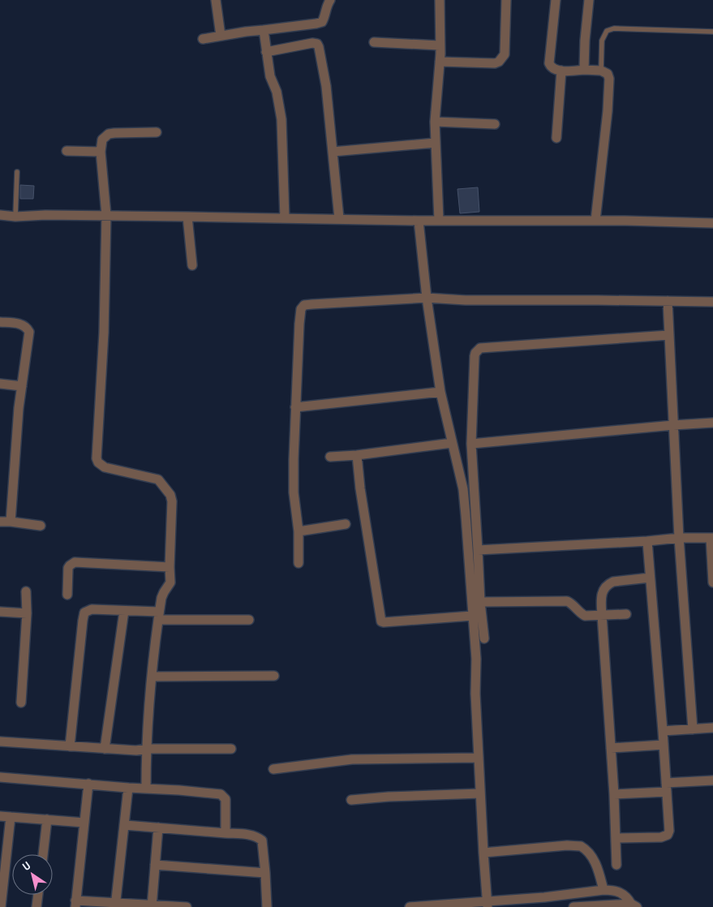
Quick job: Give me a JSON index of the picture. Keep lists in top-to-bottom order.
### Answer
{
  "north": "top left"
}
